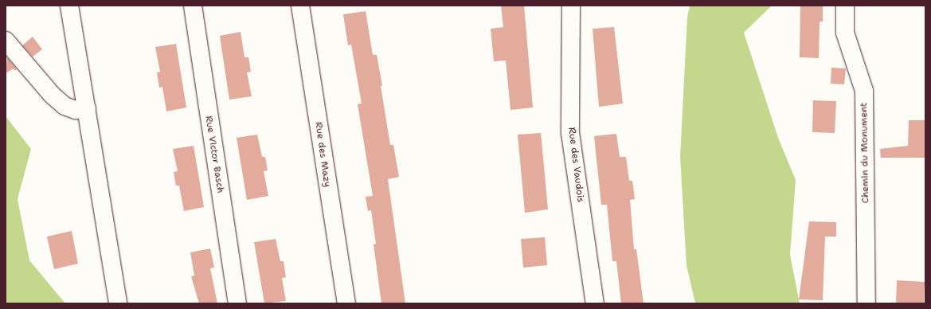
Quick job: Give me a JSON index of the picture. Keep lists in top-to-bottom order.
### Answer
{
  "streets": {
    "street": [
      "Chemin du Monument",
      "Rue Victor Basch",
      "Rue des Mazy",
      "Rue des Vaudois"
    ]
  }
}
